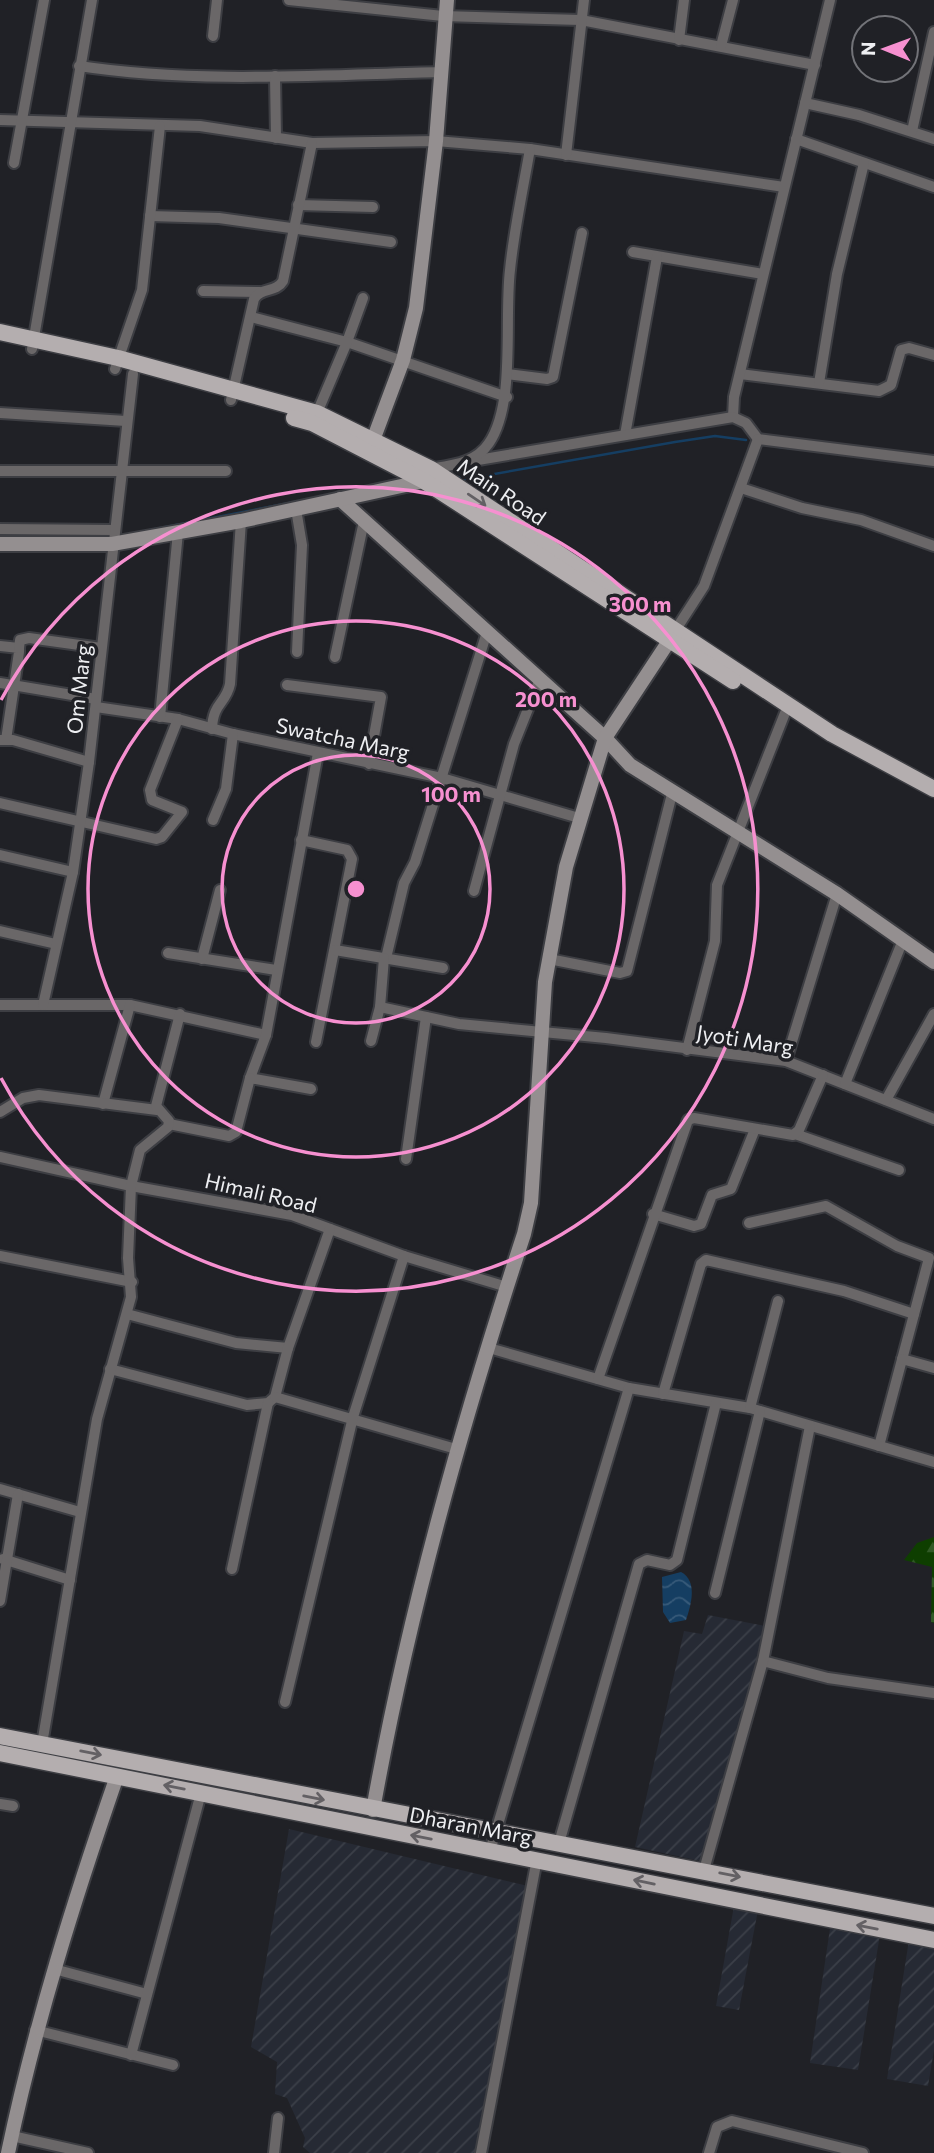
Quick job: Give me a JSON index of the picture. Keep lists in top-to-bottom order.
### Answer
{
  "streets": {
    "main road": ["Main Road", "Dharan Marg"],
    "street": [
      "Om Marg",
      "Swatcha Marg",
      "Jyoti Marg",
      "Himali Road"
    ]
  },
  "crossings": [
    ["Main Road", "Om Marg"],
    ["Om Marg", "Swatcha Marg"]
  ],
  "north": "left",
  "rings": ["300 m", "200 m", "100 m"]
}
